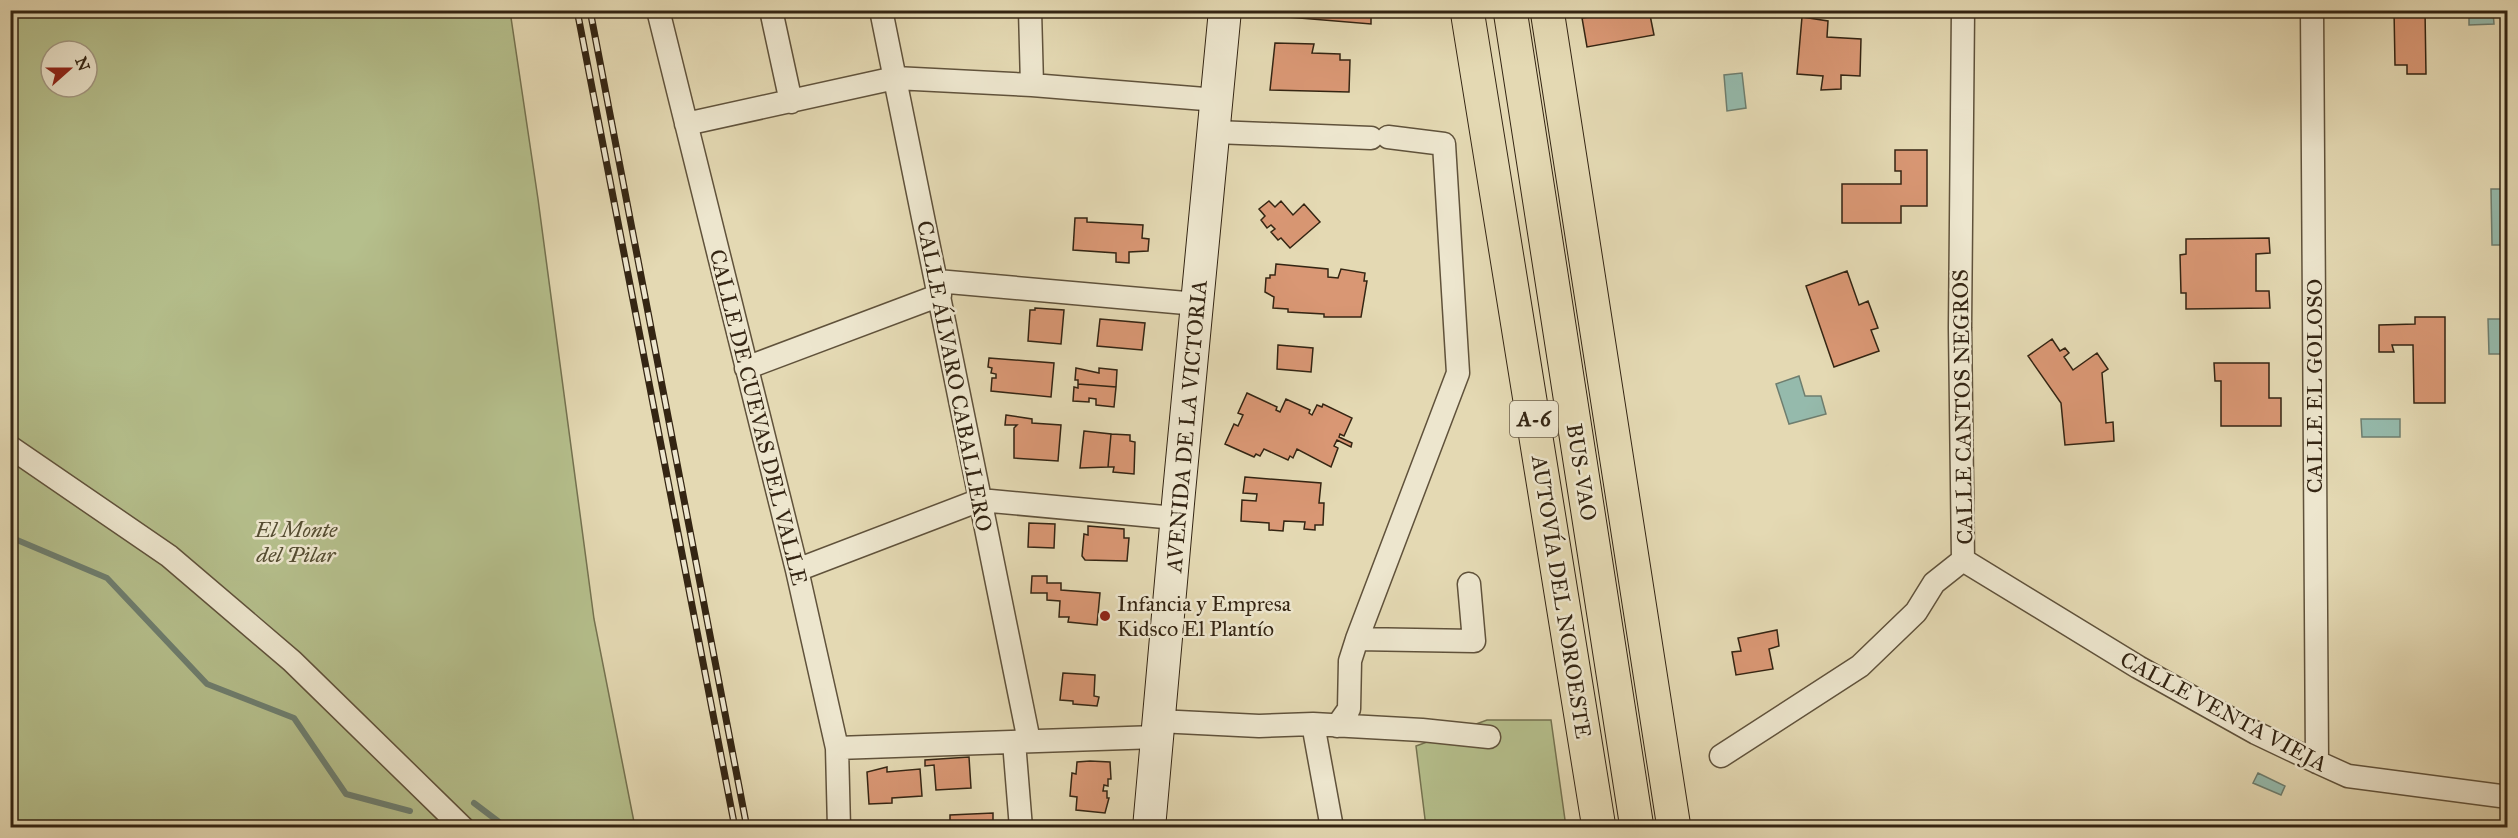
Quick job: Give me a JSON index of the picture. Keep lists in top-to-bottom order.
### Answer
{
  "streets": {
    "highway": ["A-6", "BUS-VAO", "AUTOVÍA DEL NOROESTE"],
    "street": [
      "CALLE ÁLVARO CABALLERO",
      "CALLE EL GOLOSO",
      "CALLE CANTOS NEGROS",
      "CALLE DE CUEVAS DEL VALLE",
      "AVENIDA DE LA VICTORIA",
      "CALLE VENTA VIEJA"
    ]
  },
  "crossings": [
    ["CALLE EL GOLOSO", "CALLE VENTA VIEJA"],
    ["CALLE CANTOS NEGROS", "CALLE VENTA VIEJA"]
  ],
  "parks": ["El Monte del Pilar"],
  "places": ["Infancia y Empresa Kidsco El Plantío"],
  "north": "right"
}
